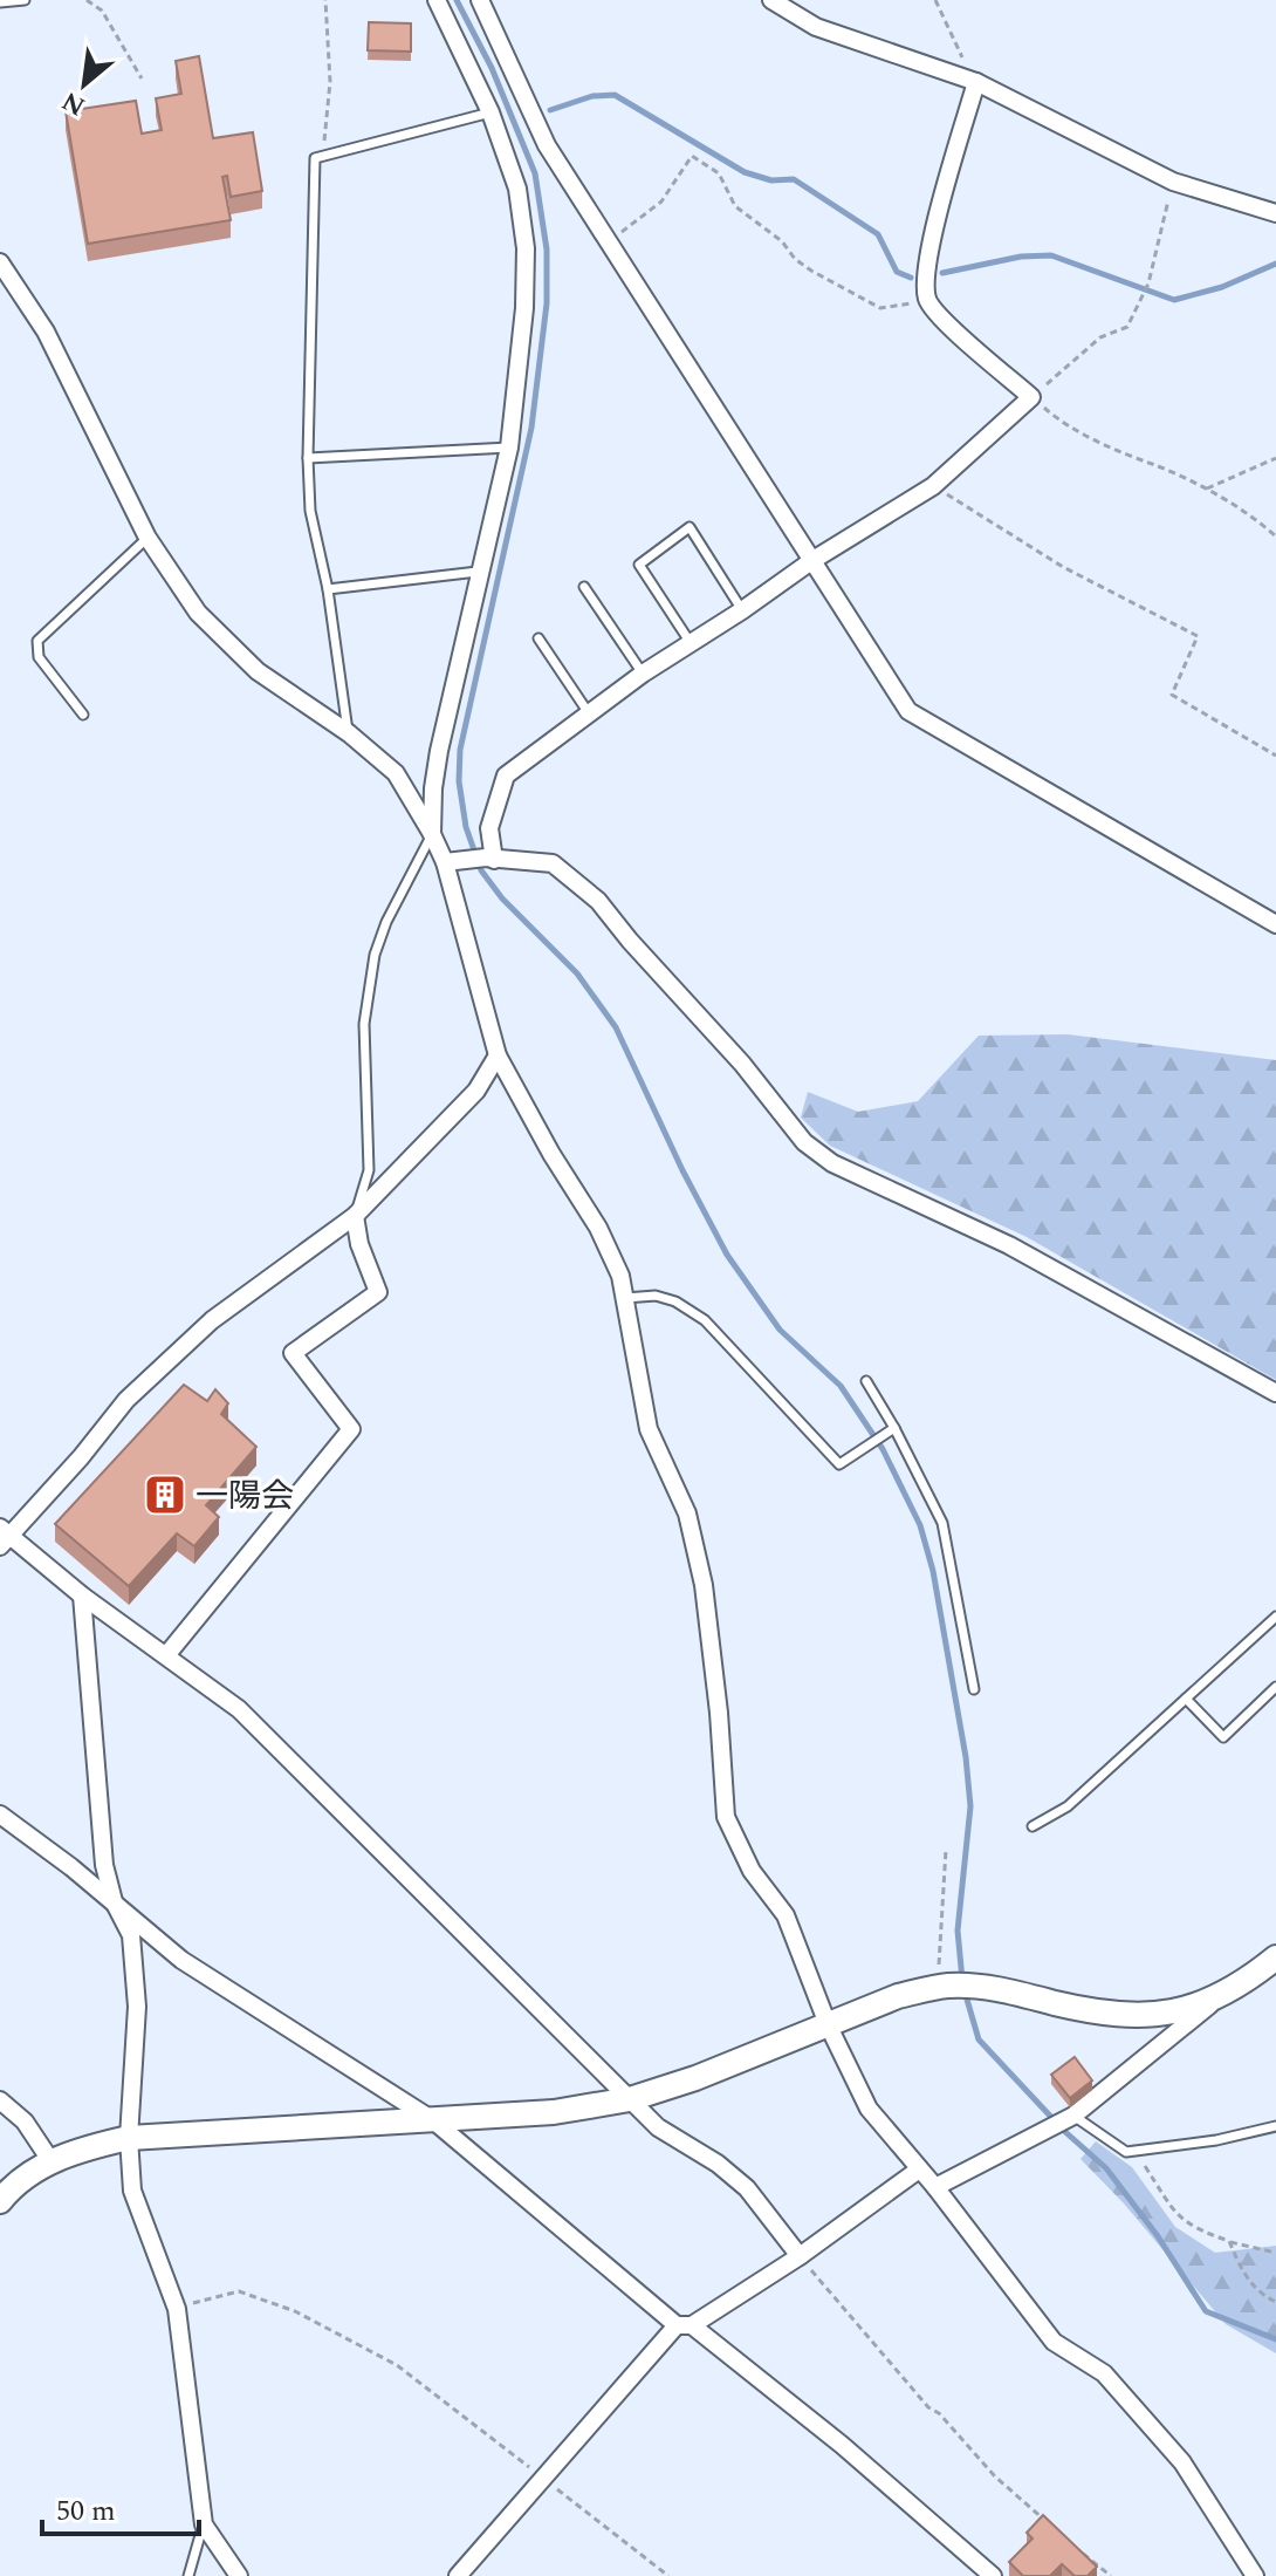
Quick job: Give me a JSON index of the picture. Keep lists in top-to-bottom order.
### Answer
{
  "places": {
    "building": ["一陽会"]
  },
  "scale_bar": "50 m",
  "north": "bottom left"
}
